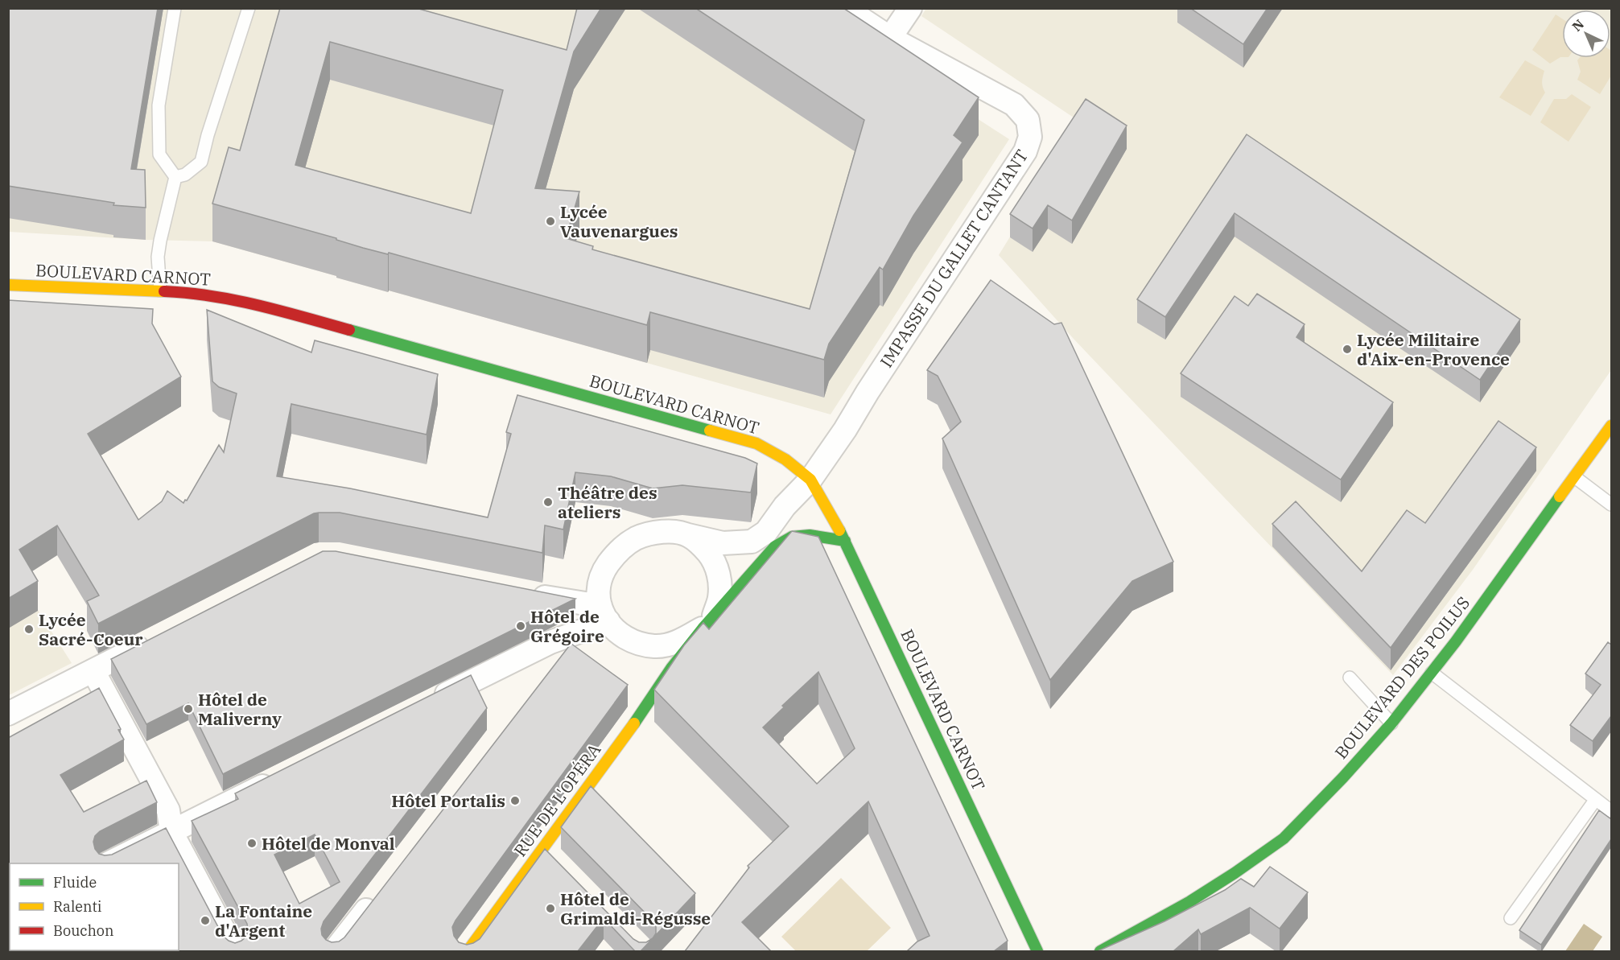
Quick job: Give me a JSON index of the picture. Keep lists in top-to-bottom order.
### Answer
{
  "streets": {
    "main road": ["BOULEVARD CARNOT", "BOULEVARD DES POILUS", "RUE DE L'OPÉRA"],
    "street": ["IMPASSE DU GALLET CANTANT"]
  },
  "crossings": [
    ["IMPASSE DU GALLET CANTANT", "BOULEVARD CARNOT"],
    ["IMPASSE DU GALLET CANTANT", "RUE DE L'OPÉRA"],
    ["BOULEVARD CARNOT", "RUE DE L'OPÉRA"]
  ],
  "places": [
    "Lycée Vauvenargues",
    "Lycée Militaire d'Aix-en-Provence",
    "Théâtre des ateliers",
    "Hôtel de Grégoire",
    "Lycée Sacré-Coeur",
    "Hôtel de Maliverny",
    "Hôtel Portalis",
    "Hôtel de Monval",
    "Hôtel de Grimaldi-Régusse",
    "La Fontaine d'Argent"
  ],
  "legend": ["Fluide", "Ralenti", "Bouchon"],
  "north": "top left"
}
